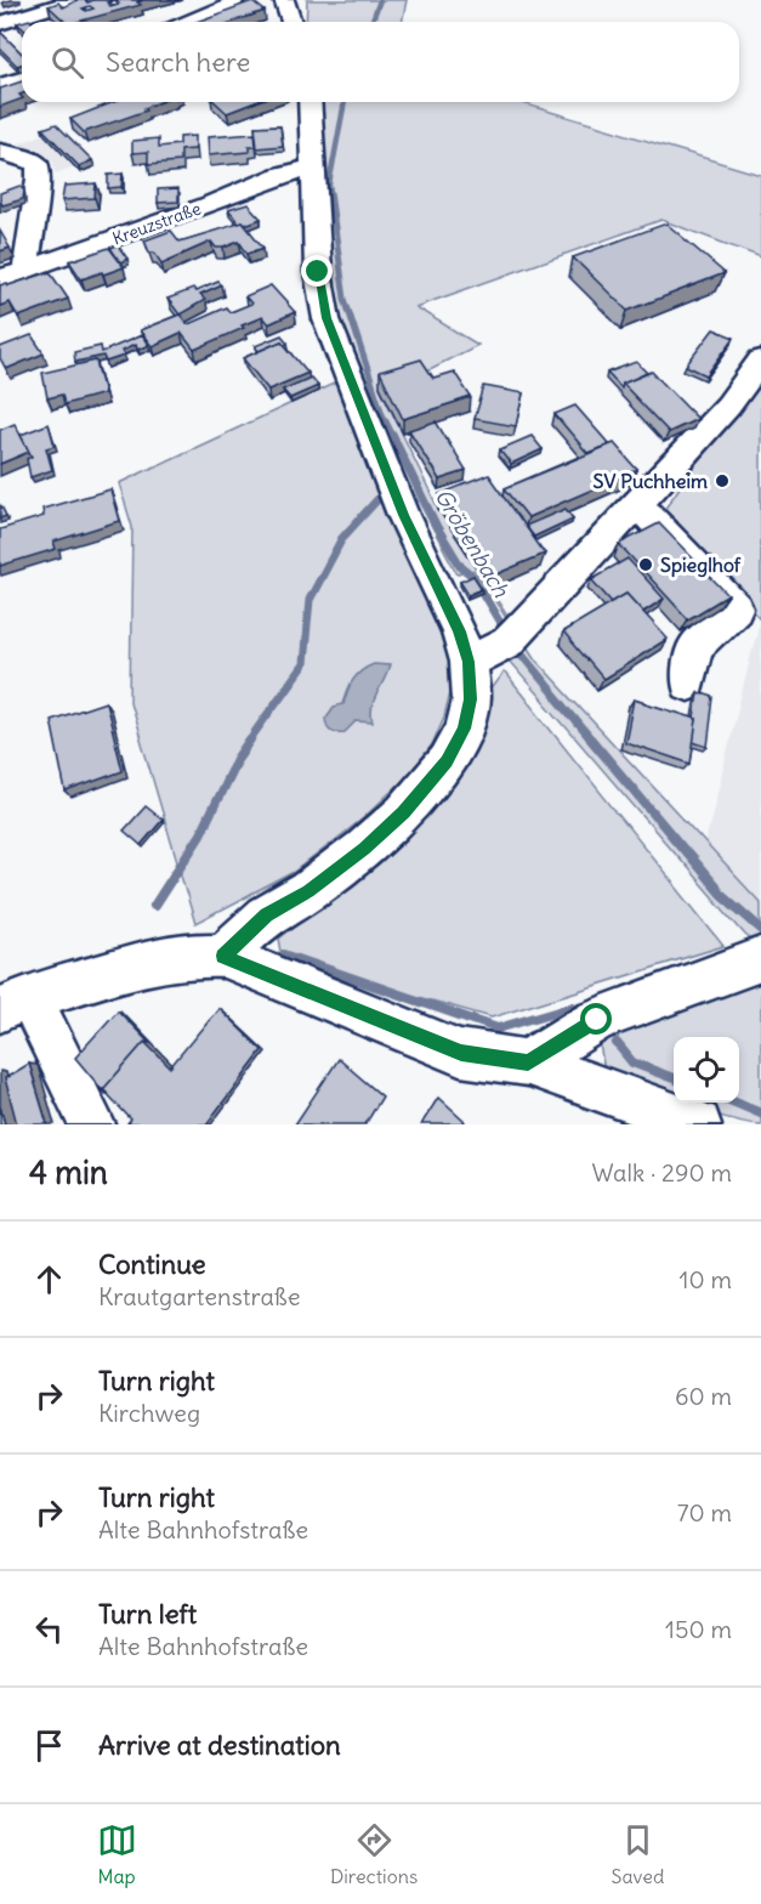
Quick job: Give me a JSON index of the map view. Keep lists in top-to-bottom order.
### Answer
{
  "streets": {
    "street": ["Kreuzstraße"]
  },
  "water": ["Gröbenbach"],
  "places": ["SV Puchheim", "Spieglhof"],
  "page": {
    "search": "Search here",
    "heading": ["4 min", "Walk · 290 m"],
    "list": [
      ["Continue", "Krautgartenstraße", "10 m"],
      ["Turn right", "Kirchweg", "60 m"],
      ["Turn right", "Alte Bahnhofstraße", "70 m"],
      ["Turn left", "Alte Bahnhofstraße", "150 m"],
      "Arrive at destination"
    ],
    "nav": ["Map", "Directions", "Saved"]
  }
}
